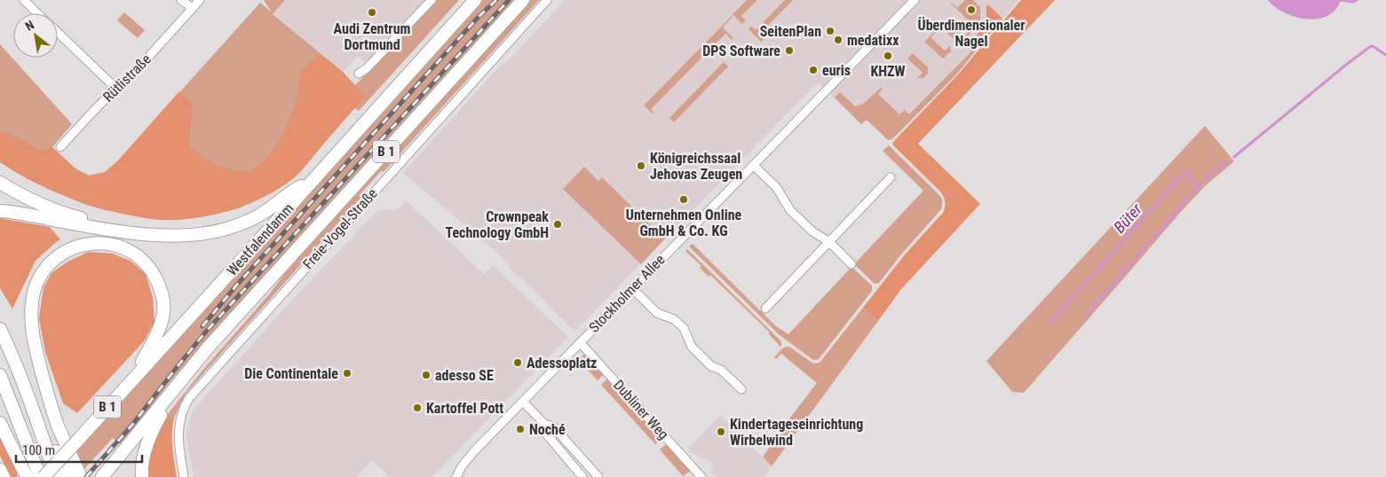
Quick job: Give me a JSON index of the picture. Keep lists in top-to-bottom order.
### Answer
{
  "streets": {
    "highway": ["B 1", "Westfalendamm"],
    "street": [
      "Rütlistraße",
      "Freie-Vogel-Straße",
      "Stockholmer Allee",
      "Dubliner Weg"
    ]
  },
  "crossings": [
    ["Stockholmer Allee", "Dubliner Weg"]
  ],
  "water": ["Büter"],
  "places": [
    "Überdimensionaler Nagel",
    "Audi Zentrum Dortmund",
    "SeitenPlan",
    "medatixx",
    "DPS Software",
    "KHZW",
    "euris",
    "Königreichssaal Jehovas Zeugen",
    "Unternehmen Online GmbH & Co. KG",
    "Crownpeak Technology GmbH",
    "Adessoplatz",
    "Die Continentale",
    "adesso SE",
    "Kartoffel Pott",
    "Noché",
    "Kindertageseinrichtung Wirbelwind"
  ],
  "scale_bar": "100 m",
  "north": "top left"
}
